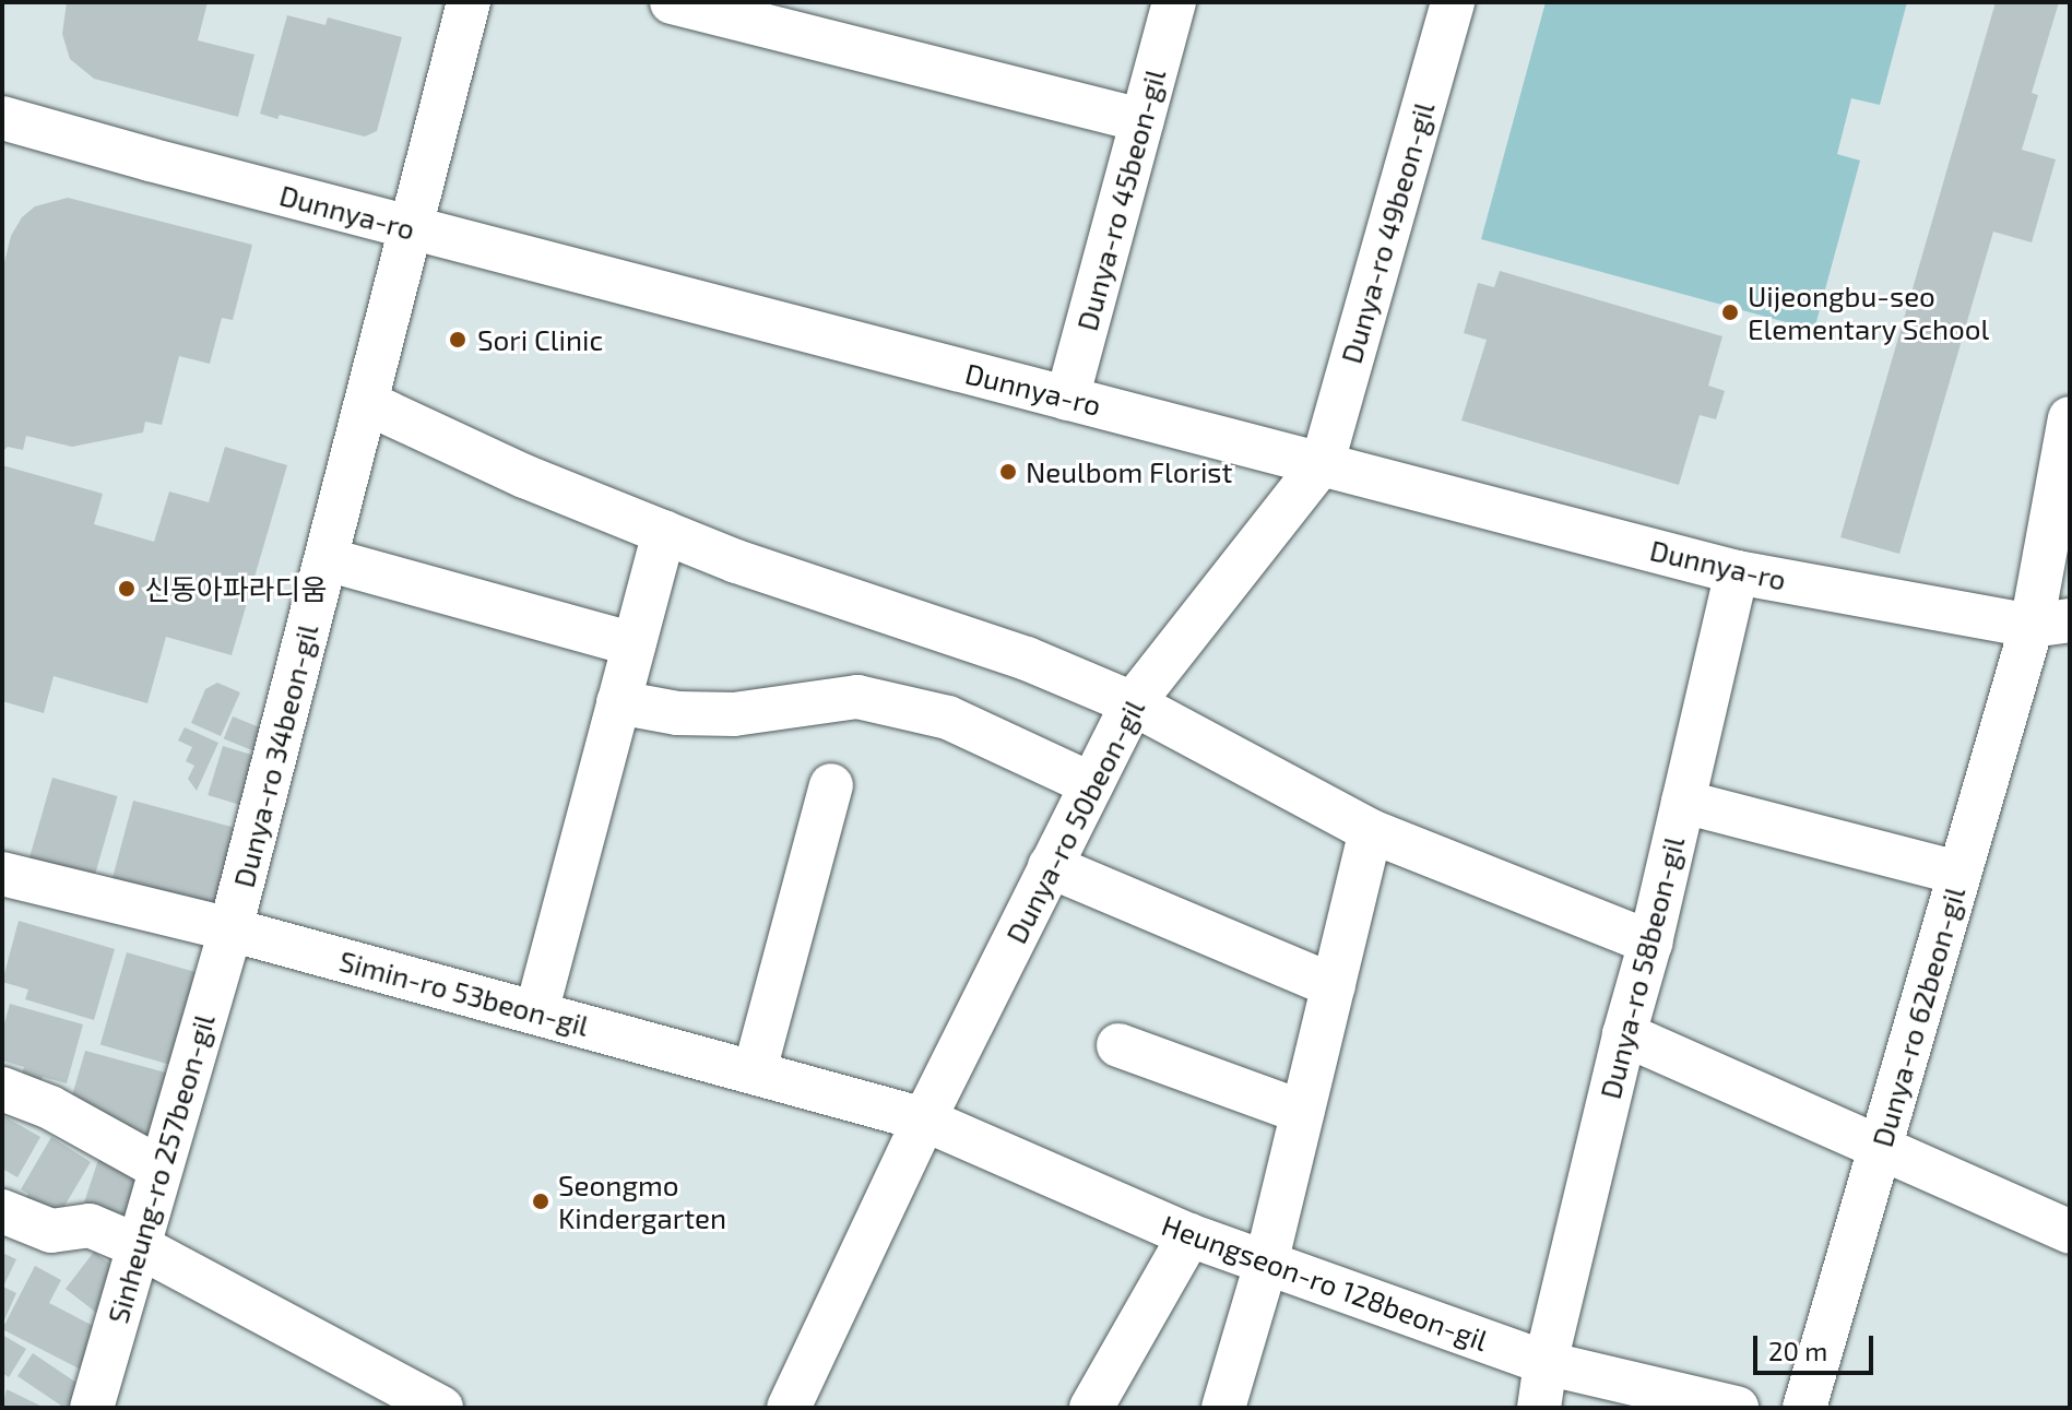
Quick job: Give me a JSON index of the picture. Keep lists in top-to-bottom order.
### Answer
{
  "streets": {
    "street": [
      "Dunya-ro 45beon-gil",
      "Dunnya-ro",
      "Dunya-ro 49beon-gil",
      "Dunya-ro 34beon-gil",
      "Dunya-ro 50beon-gil",
      "Dunya-ro 58beon-gil",
      "Simin-ro 53beon-gil",
      "Dunya-ro 62beon-gil",
      "Sinheung-ro 257beon-gil",
      "Heungseon-ro 128beon-gil"
    ]
  },
  "crossings": [
    ["Dunya-ro 45beon-gil", "Dunnya-ro"],
    ["Dunnya-ro", "Dunya-ro 49beon-gil"],
    ["Dunnya-ro", "Dunya-ro 34beon-gil"],
    ["Dunnya-ro", "Dunya-ro 50beon-gil"],
    ["Dunnya-ro", "Dunya-ro 58beon-gil"],
    ["Dunnya-ro", "Dunya-ro 62beon-gil"],
    ["Dunya-ro 49beon-gil", "Dunya-ro 50beon-gil"],
    ["Dunya-ro 34beon-gil", "Simin-ro 53beon-gil"],
    ["Dunya-ro 34beon-gil", "Sinheung-ro 257beon-gil"],
    ["Dunya-ro 50beon-gil", "Simin-ro 53beon-gil"],
    ["Dunya-ro 50beon-gil", "Heungseon-ro 128beon-gil"],
    ["Dunya-ro 58beon-gil", "Heungseon-ro 128beon-gil"],
    ["Simin-ro 53beon-gil", "Sinheung-ro 257beon-gil"],
    ["Simin-ro 53beon-gil", "Heungseon-ro 128beon-gil"]
  ],
  "places": [
    "Uijeongbu-seo Elementary School",
    "Sori Clinic",
    "Neulbom Florist",
    "신동아파라디움",
    "Seongmo Kindergarten"
  ],
  "scale_bar": "20 m"
}
